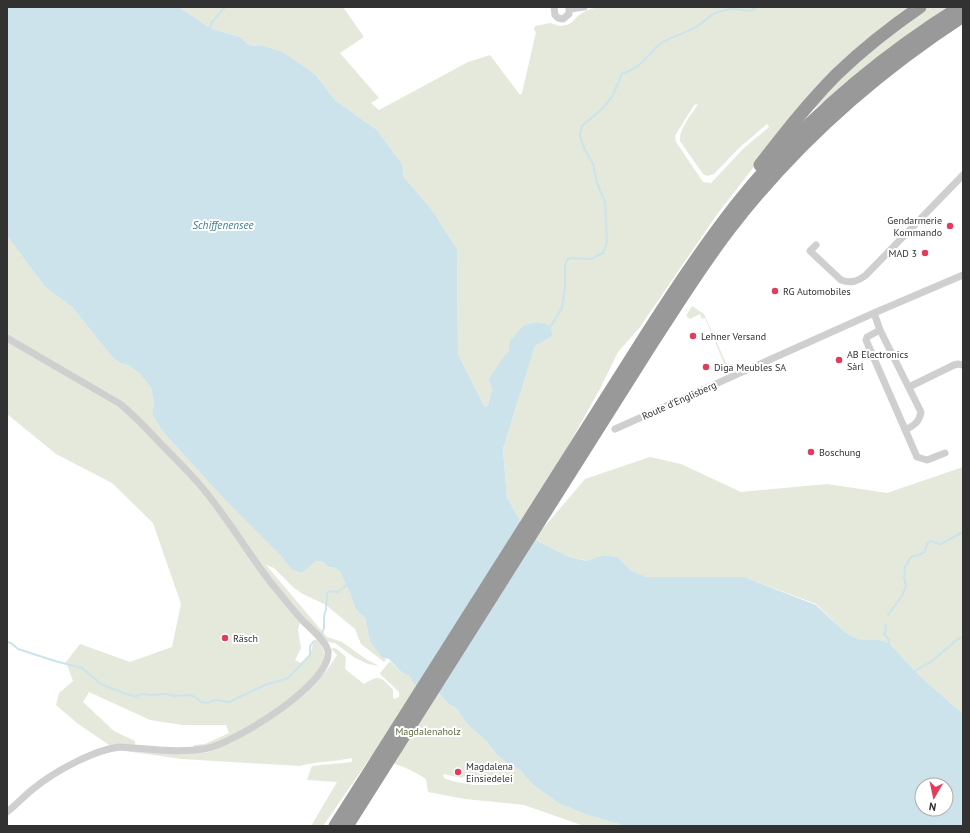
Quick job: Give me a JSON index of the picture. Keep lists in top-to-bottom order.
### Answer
{
  "streets": {
    "street": ["Route d'Englisberg"]
  },
  "water": ["Schiffenensee"],
  "parks": ["Magdalenaholz"],
  "places": [
    "Gendarmerie Kommando",
    "MAD 3",
    "RG Automobiles",
    "Lehner Versand",
    "AB Electronics Sàrl",
    "Diga Meubles SA",
    "Boschung",
    "Räsch",
    "Magdalena Einsiedelei"
  ],
  "north": "bottom"
}
